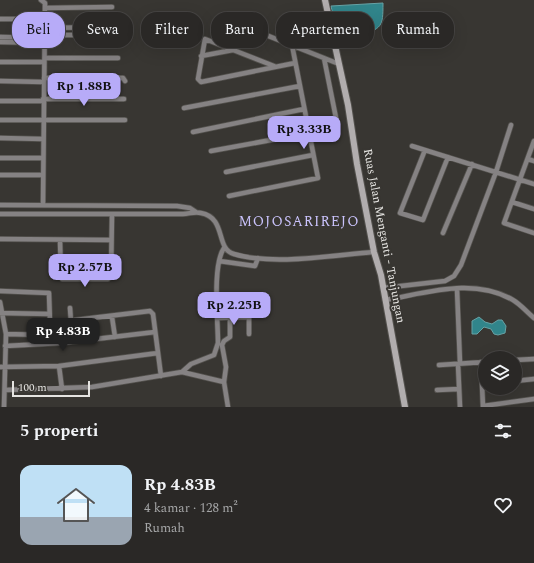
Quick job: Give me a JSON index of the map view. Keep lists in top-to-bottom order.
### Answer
{
  "streets": {
    "main road": ["Ruas Jalan Menganti - Tanjungan"]
  },
  "districts": ["MOJOSARIREJO"],
  "scale_bar": "100 m",
  "page": {
    "chip": [
      "Beli",
      "Sewa",
      "Filter",
      "Baru",
      "Apartemen",
      "Rumah"
    ],
    "price": [
      "Rp 1.88B",
      "Rp 3.33B",
      "Rp 2.57B",
      "Rp 2.25B",
      "Rp 4.83B"
    ],
    "scale": "100 m",
    "heading": "5 properti",
    "list": [
      {
        "name": "Rp 4.83B",
        "note": "4 kamar · 128 m² · Rumah"
      }
    ]
  }
}
